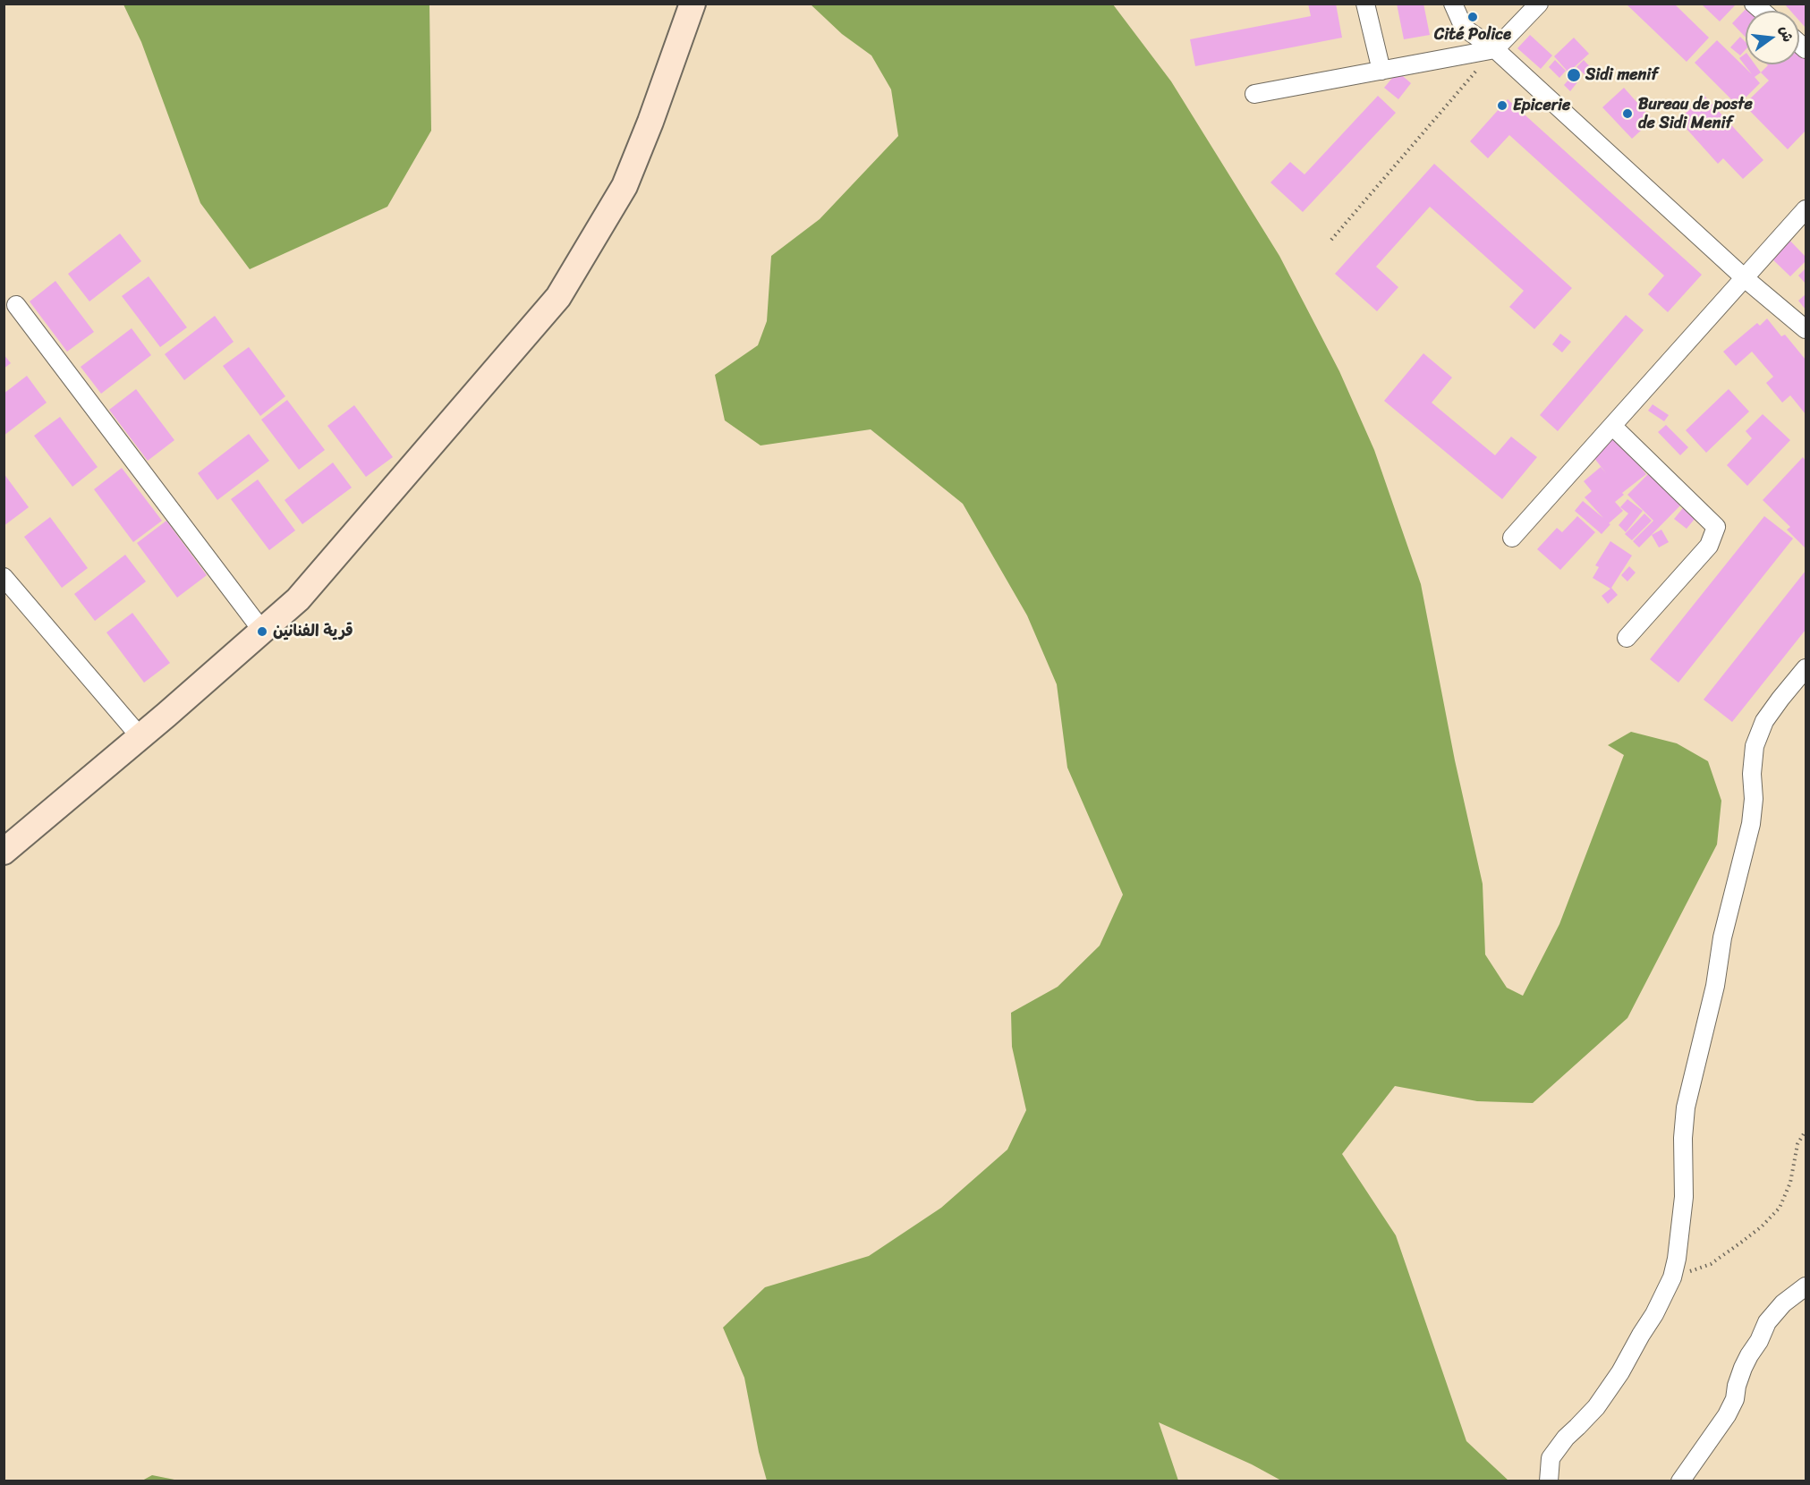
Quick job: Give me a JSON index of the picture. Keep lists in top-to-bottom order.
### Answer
{
  "places": [
    "Cité Police",
    "Sidi menif",
    "Epicerie",
    "Bureau de poste de Sidi Menif",
    "قرية الفنانين"
  ],
  "north": "right"
}
